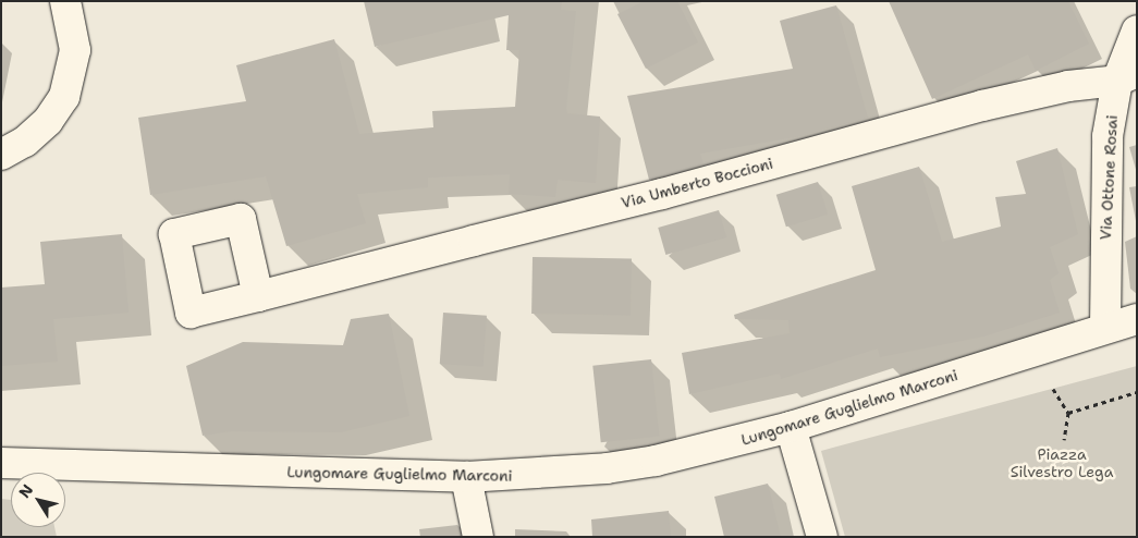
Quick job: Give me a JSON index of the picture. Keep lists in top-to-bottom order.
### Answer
{
  "streets": {
    "street": ["Via Ottone Rosai", "Via Umberto Boccioni", "Lungomare Guglielmo Marconi"]
  },
  "crossings": [
    ["Via Ottone Rosai", "Via Umberto Boccioni"],
    ["Via Ottone Rosai", "Lungomare Guglielmo Marconi"]
  ],
  "parks": ["Piazza Silvestro Lega"],
  "north": "top left"
}
